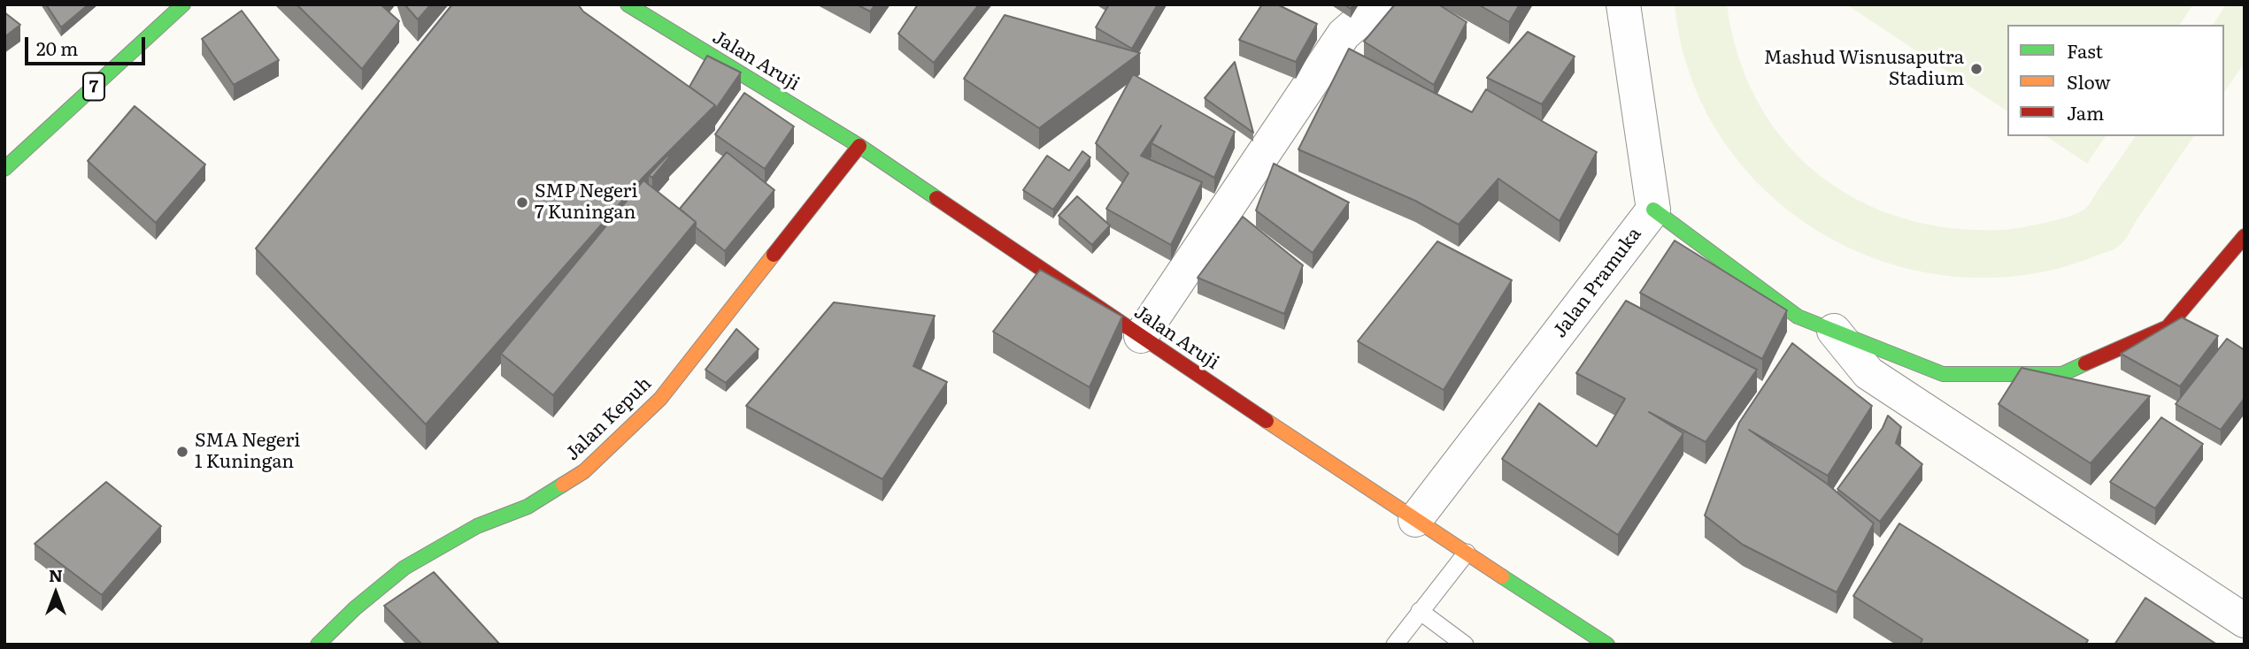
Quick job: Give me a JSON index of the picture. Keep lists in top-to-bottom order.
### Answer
{
  "streets": {
    "street": [
      "Jalan Aruji",
      "7",
      "Jalan Pramuka",
      "Jalan Kepuh"
    ]
  },
  "crossings": [
    ["Jalan Aruji", "Jalan Pramuka"],
    ["Jalan Aruji", "Jalan Kepuh"]
  ],
  "places": ["Mashud Wisnusaputra Stadium", "SMP Negeri 7 Kuningan", "SMA Negeri 1 Kuningan"],
  "legend": ["Fast", "Slow", "Jam"],
  "scale_bar": "20 m",
  "north": "top"
}
